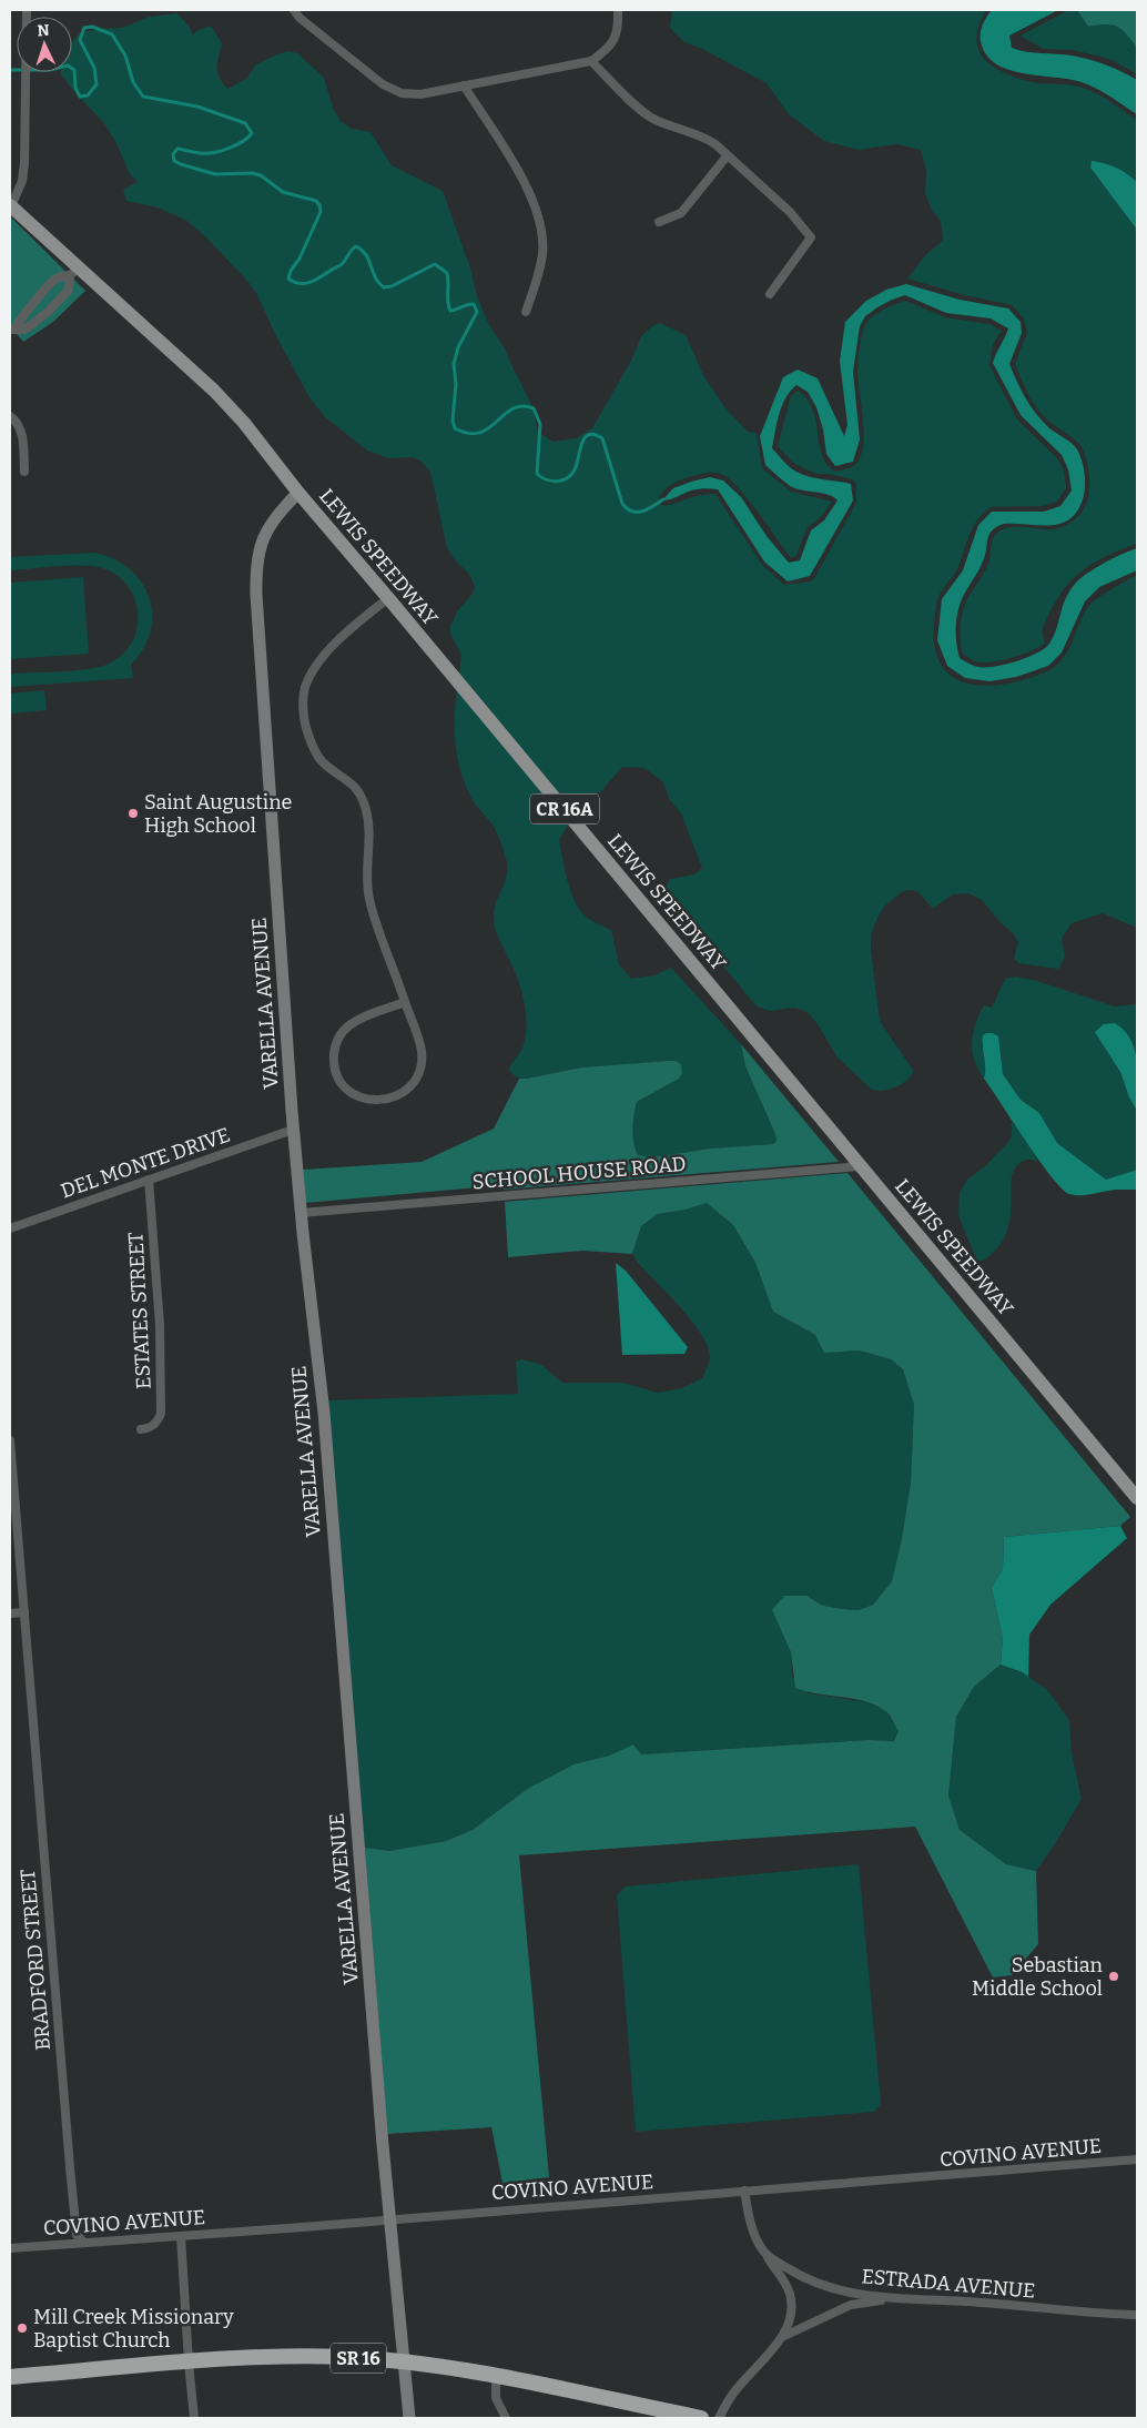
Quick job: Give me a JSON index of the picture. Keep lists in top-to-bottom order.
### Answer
{
  "streets": {
    "highway": ["SR 16"],
    "main road": ["LEWIS SPEEDWAY", "CR 16A"],
    "street": [
      "VARELLA AVENUE",
      "DEL MONTE DRIVE",
      "SCHOOL HOUSE ROAD",
      "ESTATES STREET",
      "BRADFORD STREET",
      "COVINO AVENUE",
      "ESTRADA AVENUE"
    ]
  },
  "crossings": [
    ["LEWIS SPEEDWAY", "VARELLA AVENUE"],
    ["LEWIS SPEEDWAY", "SCHOOL HOUSE ROAD"],
    ["VARELLA AVENUE", "DEL MONTE DRIVE"],
    ["VARELLA AVENUE", "SCHOOL HOUSE ROAD"],
    ["VARELLA AVENUE", "COVINO AVENUE"],
    ["VARELLA AVENUE", "SR 16"],
    ["DEL MONTE DRIVE", "ESTATES STREET"],
    ["BRADFORD STREET", "COVINO AVENUE"]
  ],
  "places": ["Saint Augustine High School", "Sebastian Middle School", "Mill Creek Missionary Baptist Church"],
  "north": "top"
}
